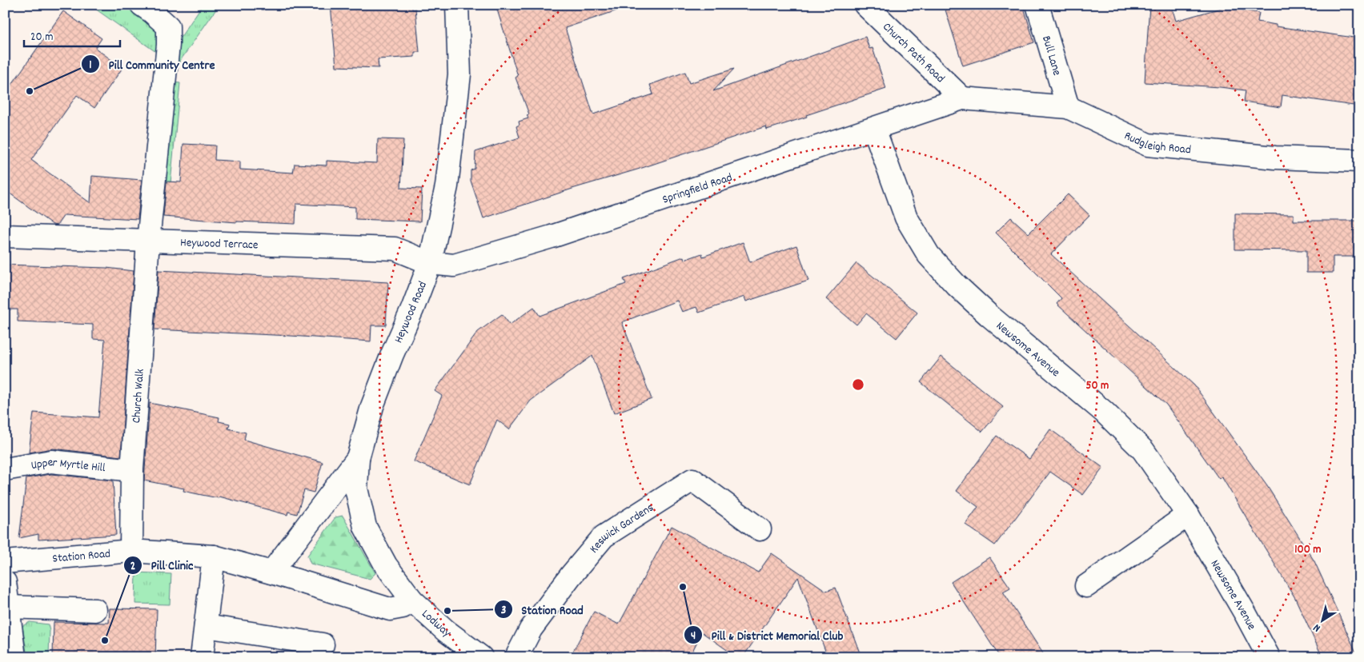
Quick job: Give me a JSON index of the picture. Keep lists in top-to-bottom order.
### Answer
{
  "streets": {
    "street": [
      "Church Path Road",
      "Bull Lane",
      "Rudgleigh Road",
      "Springfield Road",
      "Heywood Terrace",
      "Heywood Road",
      "Newsome Avenue",
      "Church Walk",
      "Upper Myrtle Hill",
      "Keswick Gardens",
      "Station Road",
      "Lodway"
    ]
  },
  "crossings": [
    ["Church Path Road", "Rudgleigh Road"],
    ["Church Path Road", "Springfield Road"],
    ["Bull Lane", "Rudgleigh Road"],
    ["Rudgleigh Road", "Springfield Road"],
    ["Springfield Road", "Heywood Terrace"],
    ["Springfield Road", "Heywood Road"],
    ["Springfield Road", "Newsome Avenue"],
    ["Heywood Terrace", "Heywood Road"],
    ["Heywood Terrace", "Church Walk"],
    ["Heywood Road", "Station Road"],
    ["Heywood Road", "Lodway"],
    ["Church Walk", "Upper Myrtle Hill"],
    ["Church Walk", "Station Road"],
    ["Station Road", "Lodway"]
  ],
  "places": [
    "Pill Community Centre",
    "Pill & District Memorial Club",
    "Station Road",
    "Pill Clinic"
  ],
  "scale_bar": "20 m",
  "north": "bottom left",
  "rings": ["50 m", "100 m"]
}
